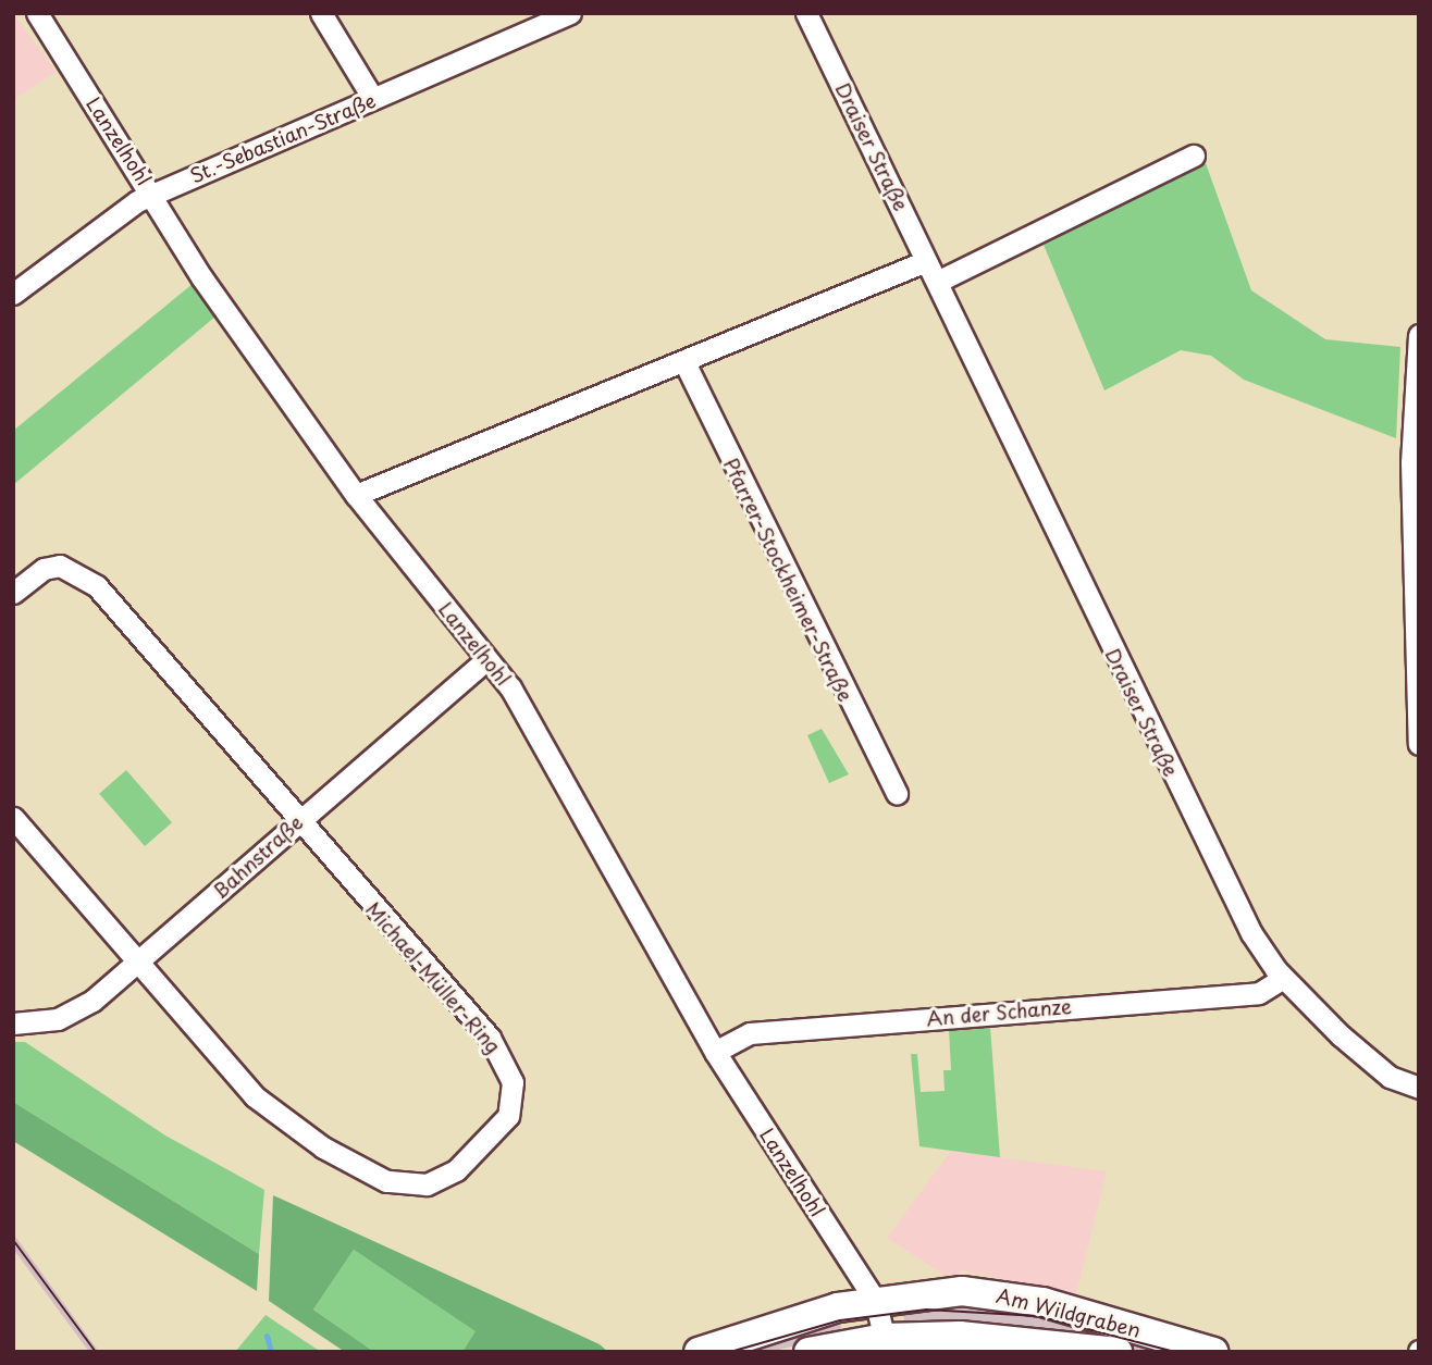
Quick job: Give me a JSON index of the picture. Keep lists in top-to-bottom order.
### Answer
{
  "streets": {
    "street": [
      "St.-Sebastian-Straße",
      "Lanzelhohl",
      "Draiser Straße",
      "Pfarrer-Stockheimer-Straße",
      "Bahnstraße",
      "Michael-Müller-Ring",
      "An der Schanze",
      "Am Wildgraben"
    ]
  },
  "crossings": [
    ["St.-Sebastian-Straße", "Lanzelhohl"],
    ["Lanzelhohl", "Bahnstraße"],
    ["Lanzelhohl", "An der Schanze"],
    ["Lanzelhohl", "Am Wildgraben"],
    ["Draiser Straße", "An der Schanze"],
    ["Bahnstraße", "Michael-Müller-Ring"]
  ]
}
